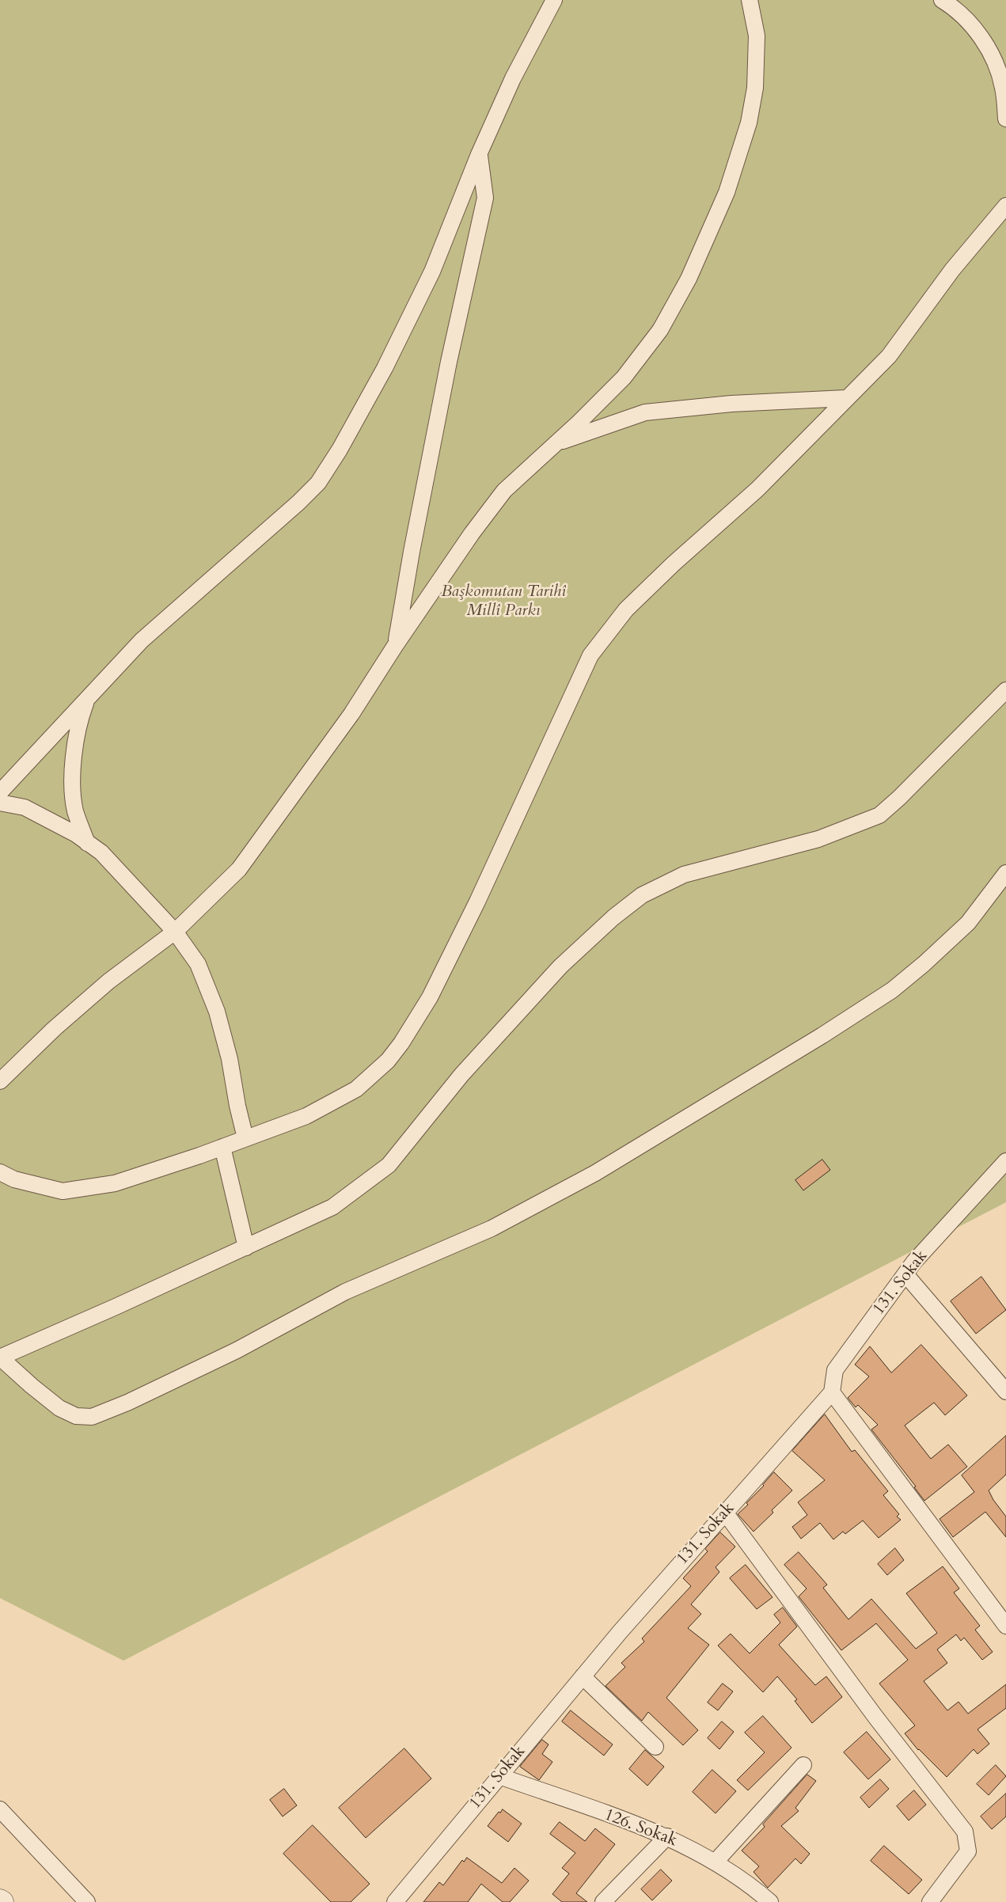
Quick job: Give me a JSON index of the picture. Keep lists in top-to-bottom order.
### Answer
{
  "streets": {
    "street": ["131. Sokak", "126. Sokak"]
  },
  "crossings": [
    ["131. Sokak", "126. Sokak"]
  ],
  "parks": ["Başkomutan Tarihî Millî Parkı"]
}
